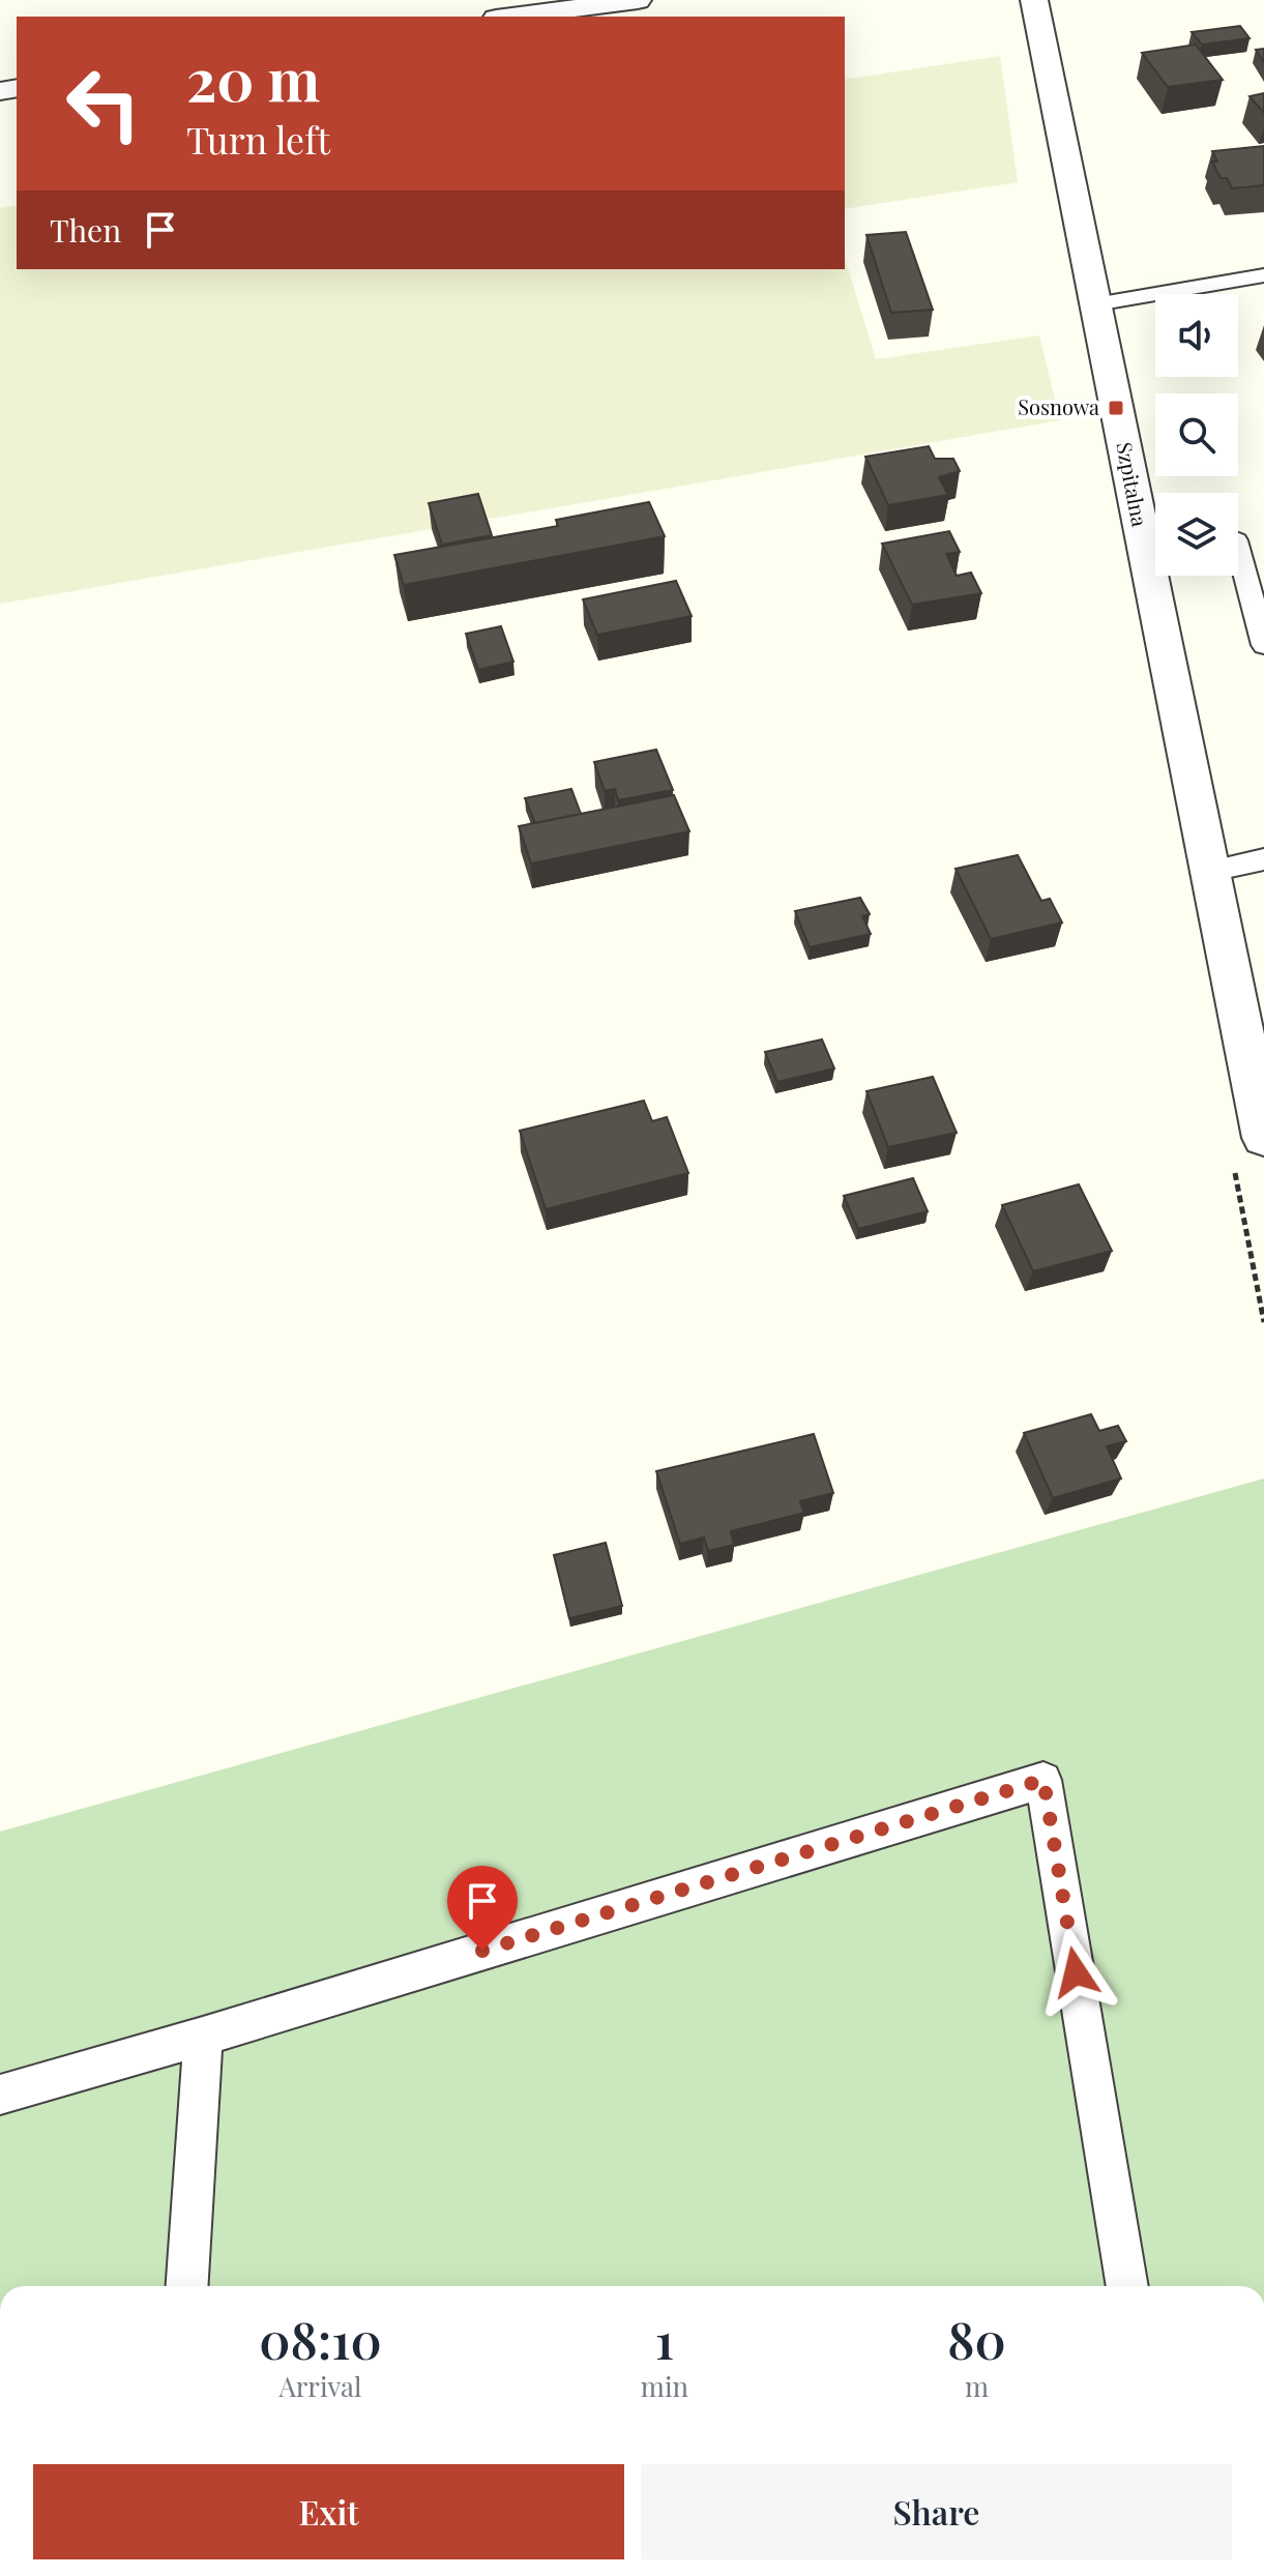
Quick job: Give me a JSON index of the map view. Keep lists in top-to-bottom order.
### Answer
{
  "streets": {
    "street": ["Szpitalna"]
  },
  "places": {
    "transit": ["Sosnowa"]
  },
  "page": {
    "turn": ["20 m", "Turn left"],
    "then": "Then",
    "eta": [
      "08:10",
      "Arrival",
      "1",
      "min",
      "80",
      "m"
    ],
    "buttons": ["Exit", "Share"]
  }
}
